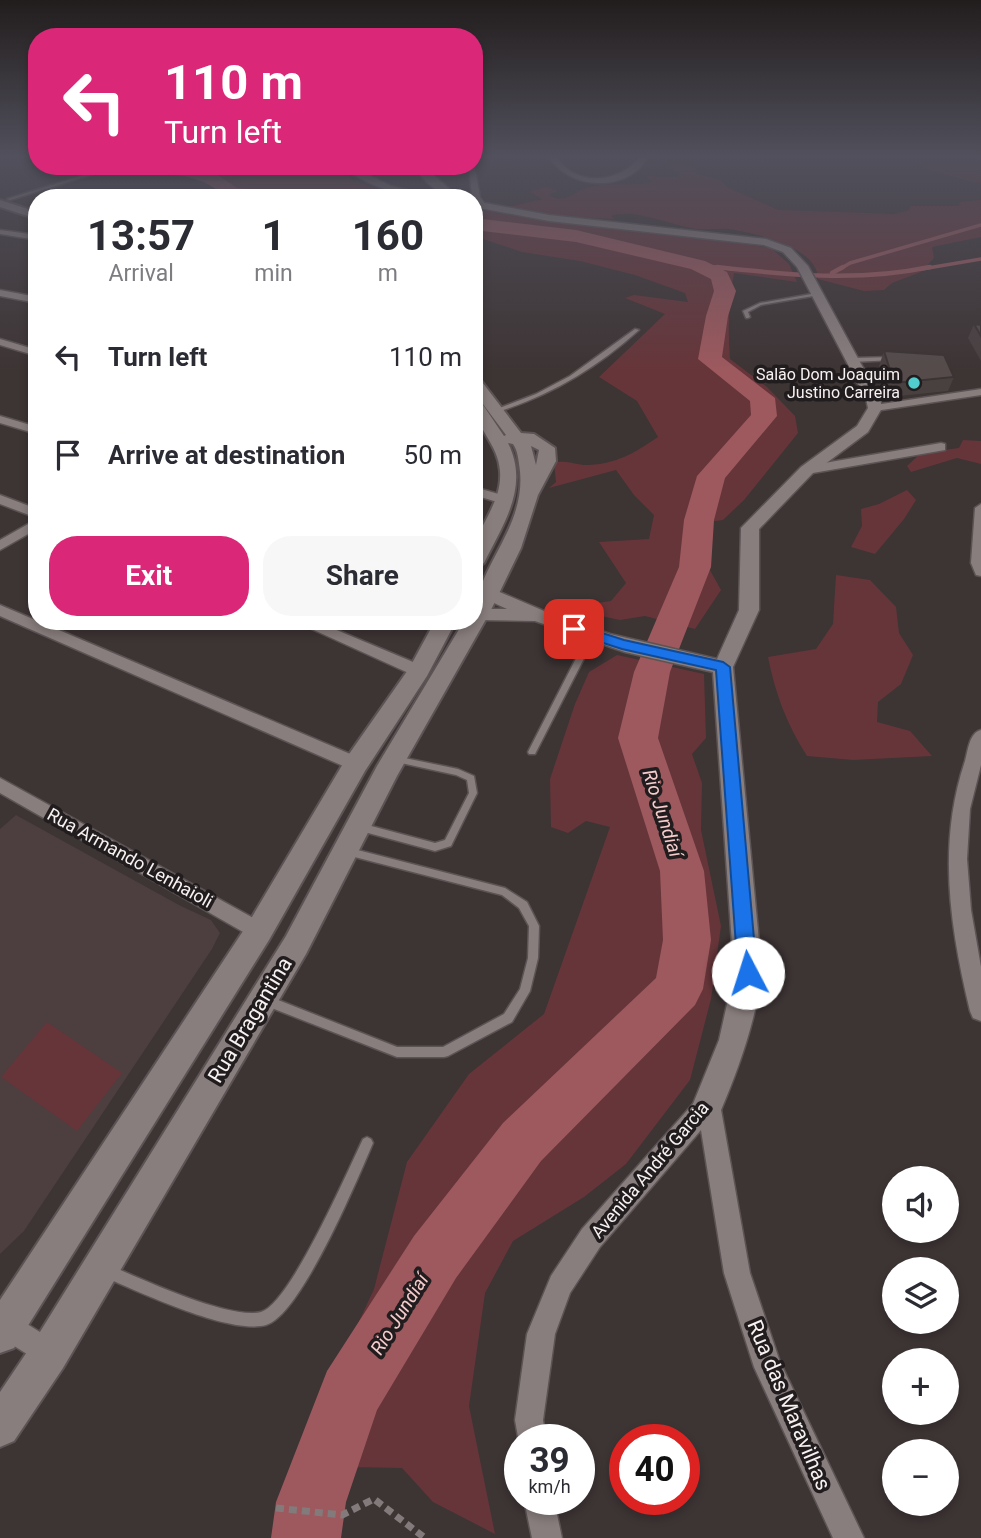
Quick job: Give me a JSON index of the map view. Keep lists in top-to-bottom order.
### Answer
{
  "streets": {
    "main road": ["Rua Bragantina"],
    "street": ["Rua Armando Lenhaioli", "Avenida André Garcia", "Rua das Maravilhas"]
  },
  "crossings": [
    ["Rua Armando Lenhaioli", "Rua Bragantina"],
    ["Avenida André Garcia", "Rua das Maravilhas"]
  ],
  "water": ["Rio Jundiaí"],
  "places": ["Salão Dom Joaquim Justino Carreira"],
  "page": {
    "turn": ["110 m", "Turn left"],
    "eta": [
      "13:57",
      "Arrival",
      "1",
      "min",
      "160",
      "m"
    ],
    "list": [
      {
        "name": "Turn left",
        "value": "110 m"
      },
      {
        "name": "Arrive at destination",
        "value": "50 m"
      }
    ],
    "buttons": ["Exit", "Share"],
    "map_buttons": ["+", "−"],
    "speed": "39 km/h",
    "limit": "40"
  }
}
